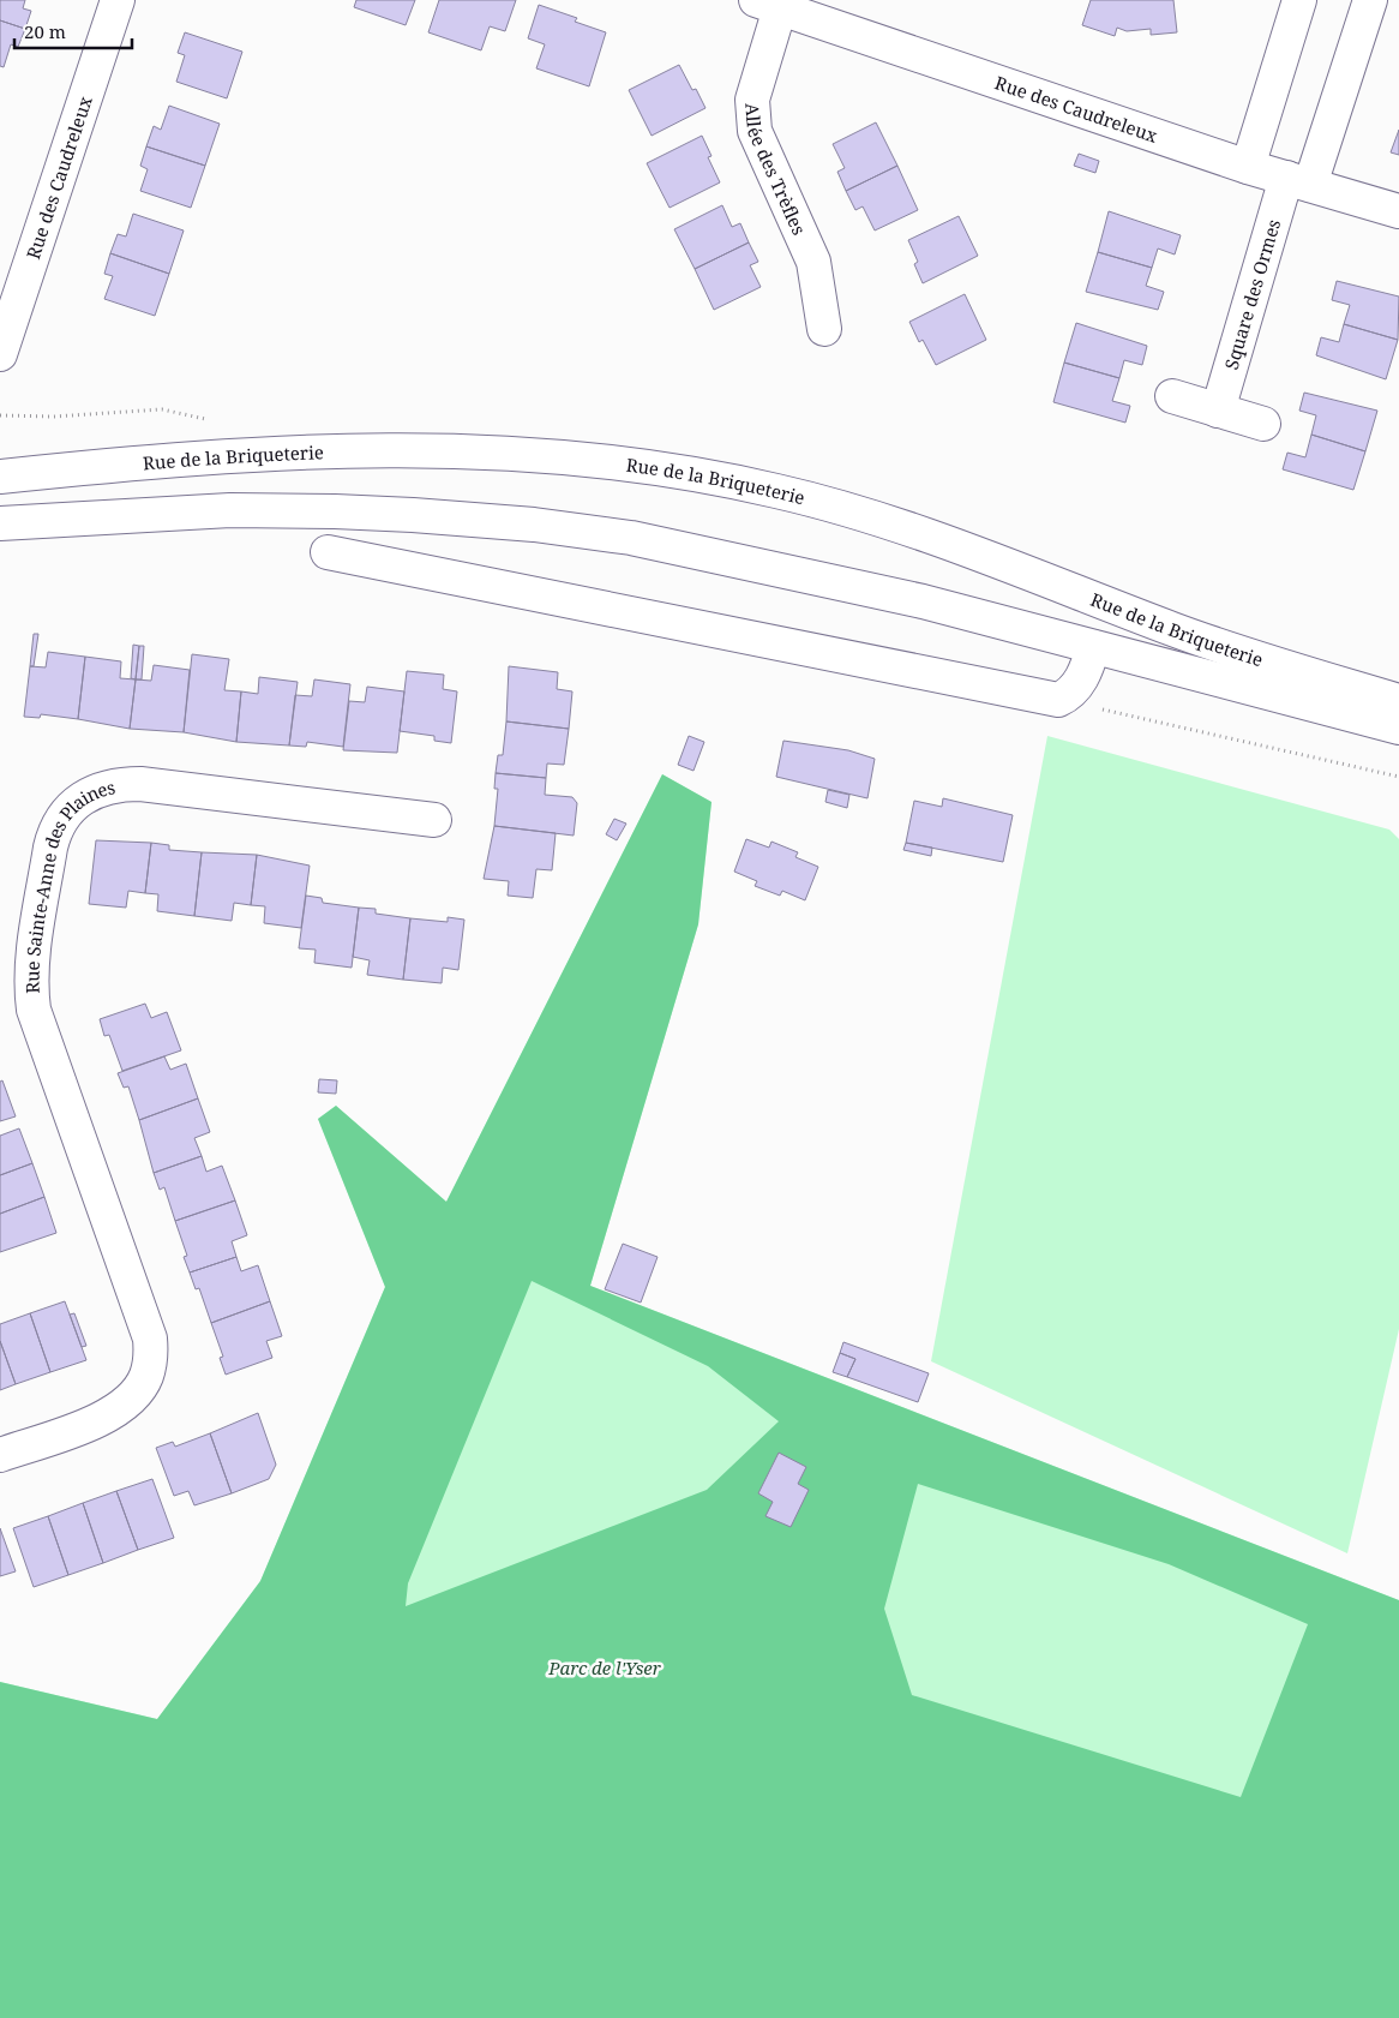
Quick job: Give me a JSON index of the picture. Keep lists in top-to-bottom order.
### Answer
{
  "streets": {
    "street": [
      "Rue des Caudreleux",
      "Allée des Trèfles",
      "Square des Ormes",
      "Rue de la Briqueterie",
      "Rue Sainte-Anne des Plaines"
    ]
  },
  "crossings": [
    ["Rue des Caudreleux", "Allée des Trèfles"],
    ["Rue des Caudreleux", "Square des Ormes"]
  ],
  "parks": ["Parc de l'Yser"],
  "scale_bar": "20 m"
}
